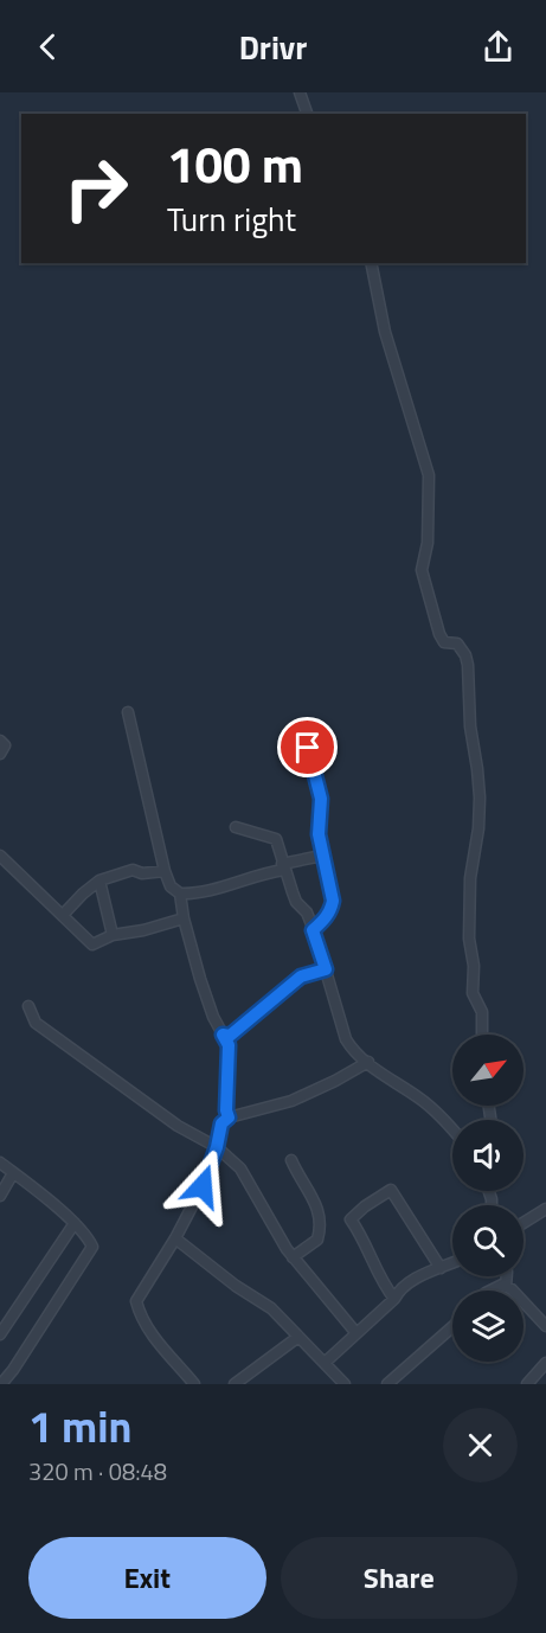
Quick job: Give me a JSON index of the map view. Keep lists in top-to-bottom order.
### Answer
{
  "north": "top right",
  "page": {
    "header": "Drivr",
    "turn": ["100 m", "Turn right"],
    "heading": ["1 min", "320 m · 08:48"],
    "buttons": ["Exit", "Share"]
  }
}
